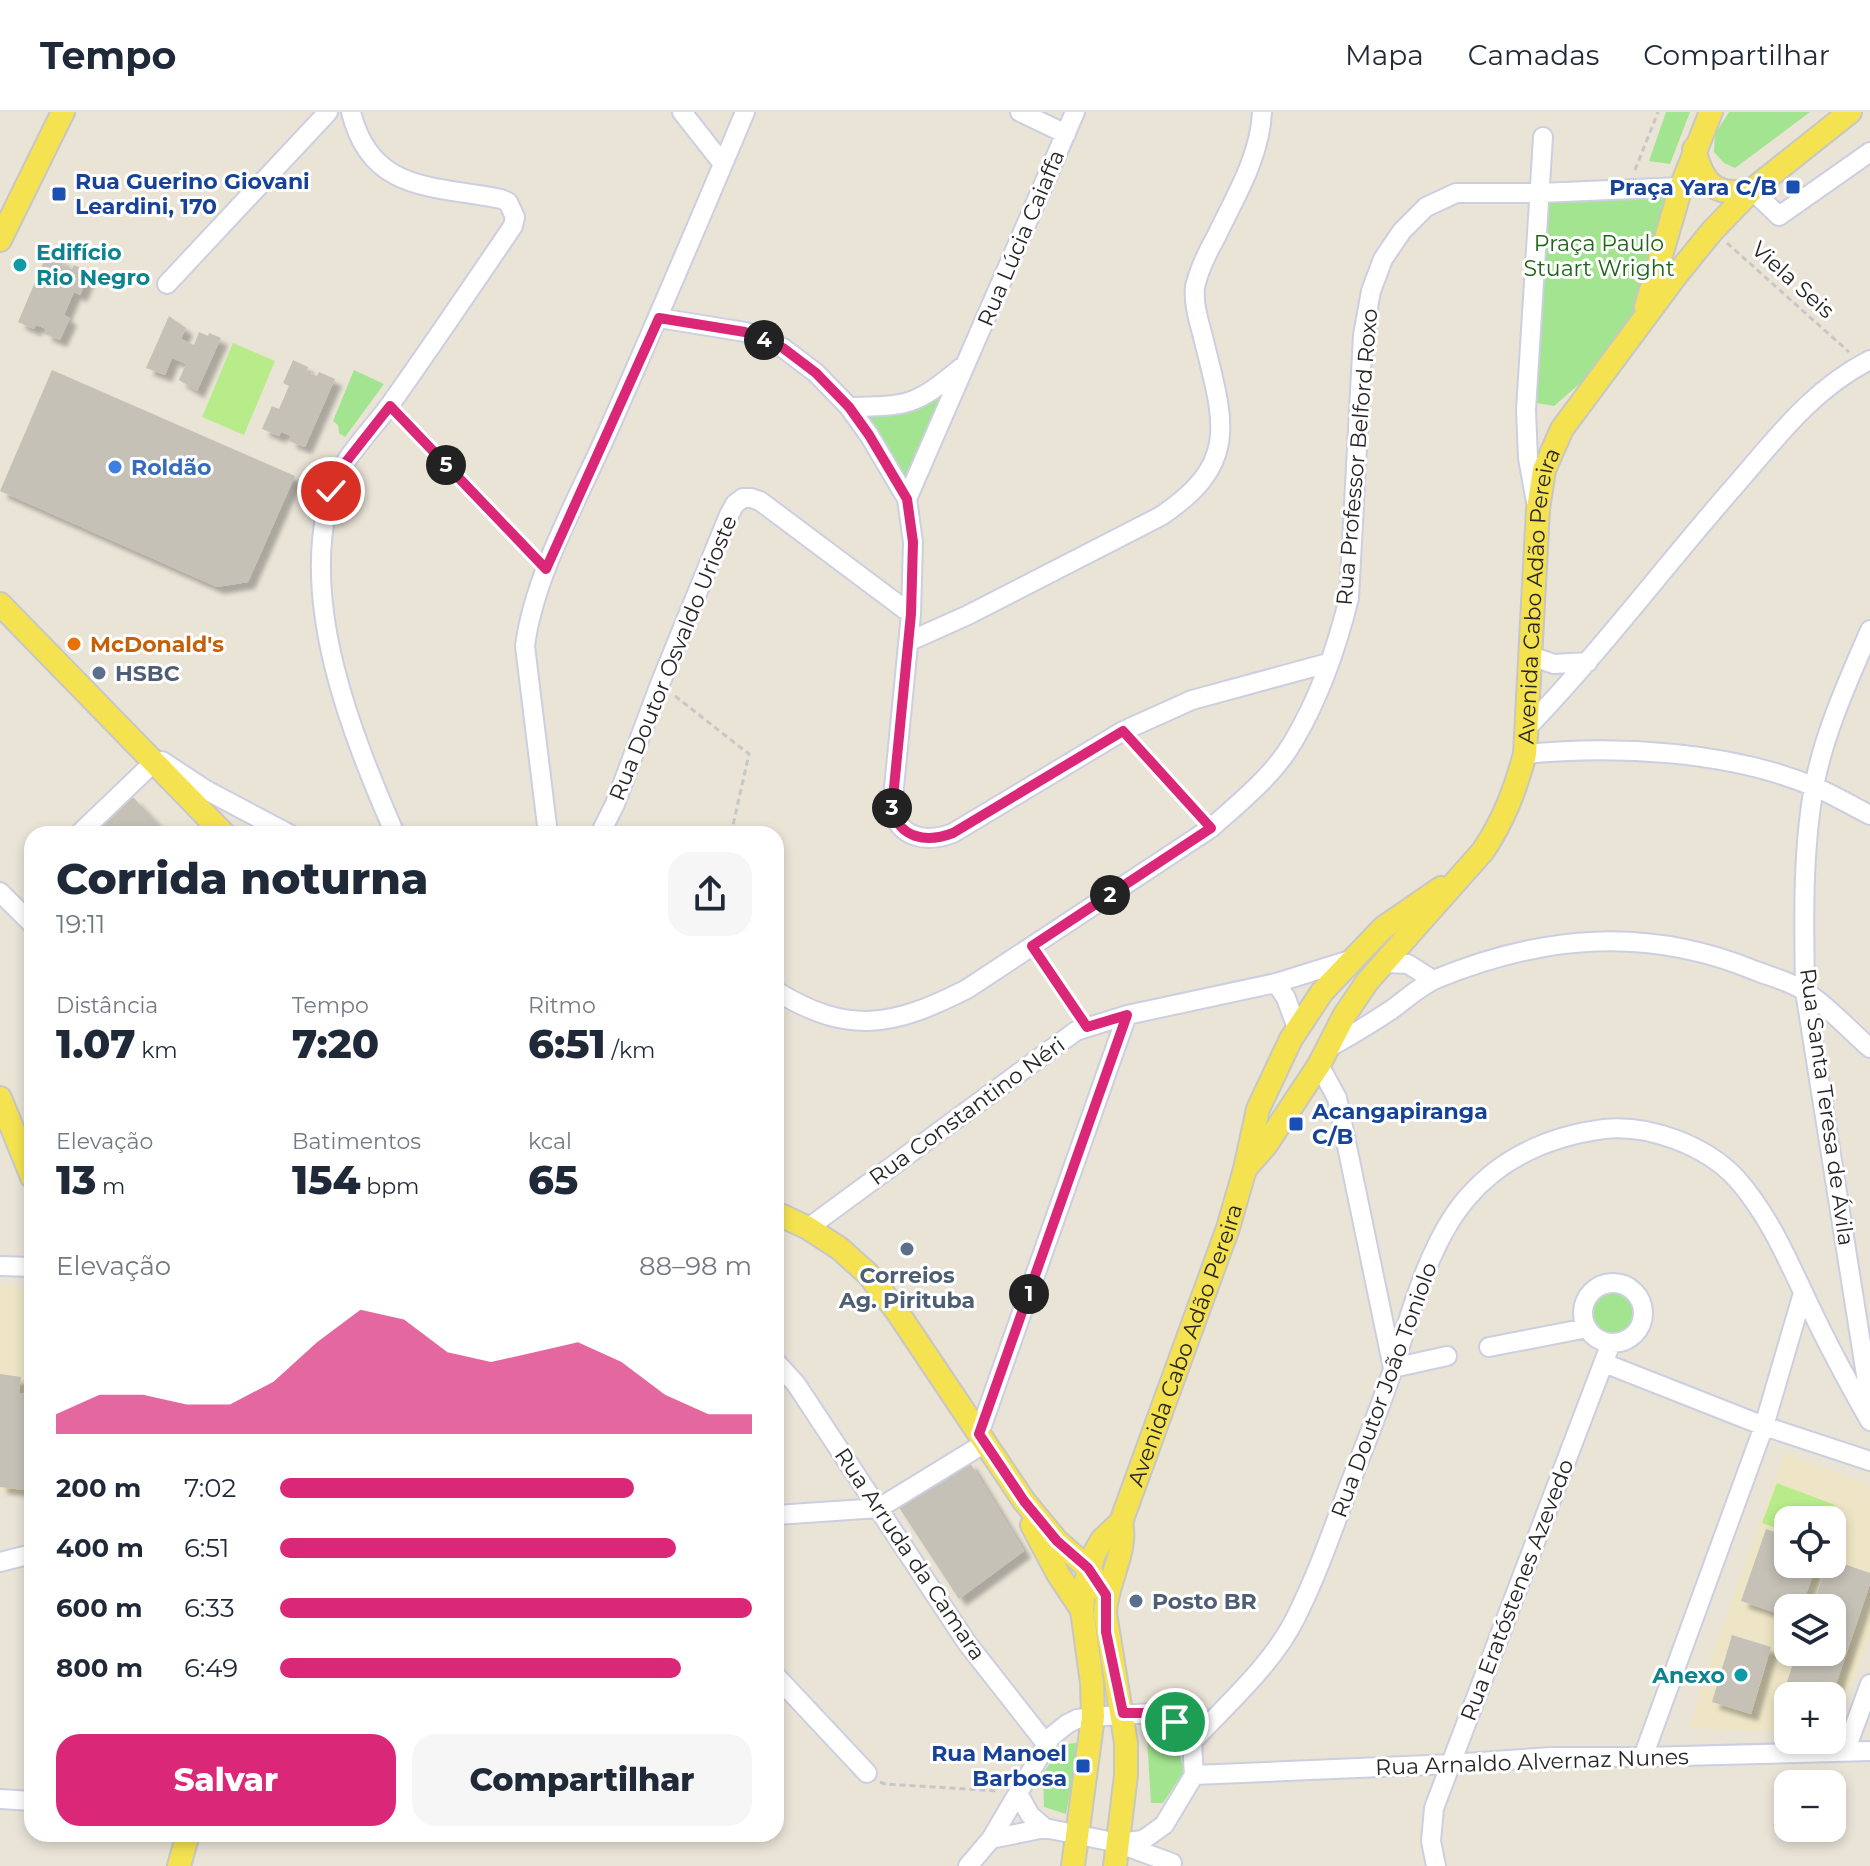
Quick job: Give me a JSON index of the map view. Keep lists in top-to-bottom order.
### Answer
{
  "streets": {
    "main road": ["Avenida Cabo Adão Pereira"],
    "street": [
      "Rua Lúcia Caiaffa",
      "Rua Professor Belford Roxo",
      "Rua Doutor Osvaldo Urioste",
      "Rua Santa Teresa de Ávila",
      "Rua Constantino Néri",
      "Rua Doutor João Toniolo",
      "Rua Arruda da Camara",
      "Rua Eratóstenes Azevedo",
      "Rua Arnaldo Alvernaz Nunes"
    ],
    "path": ["Viela Seis"]
  },
  "crossings": [
    ["Rua Professor Belford Roxo", "Avenida Cabo Adão Pereira"],
    ["Avenida Cabo Adão Pereira", "Rua Constantino Néri"],
    ["Rua Santa Teresa de Ávila", "Rua Doutor João Toniolo"],
    ["Rua Eratóstenes Azevedo", "Rua Arnaldo Alvernaz Nunes"]
  ],
  "parks": ["Praça Paulo Stuart Wright"],
  "places": {
    "transit": [
      "Praça Yara C/B",
      "Rua Guerino Giovani Leardini, 170",
      "Acangapiranga C/B",
      "Rua Manoel Barbosa"
    ],
    "other": [
      "Edifício Rio Negro",
      "Roldão",
      "McDonald's",
      "HSBC",
      "Correios Ag. Pirituba",
      "Posto BR",
      "Anexo"
    ]
  },
  "page": {
    "header": "Tempo",
    "nav": ["Mapa", "Camadas", "Compartilhar"],
    "pins": [
      "4",
      "5",
      "3",
      "2",
      "1"
    ],
    "heading": ["Corrida noturna", "19:11"],
    "stats": [
      ["Distância", "1.07 km"],
      ["Tempo", "7:20"],
      ["Ritmo", "6:51 /km"],
      ["Elevação", "13 m"],
      ["Batimentos", "154 bpm"],
      ["kcal", "65"]
    ],
    "chart": ["Elevação", "88–98 m"],
    "list": [
      {
        "name": "200 m",
        "note": "7:02"
      },
      {
        "name": "400 m",
        "note": "6:51"
      },
      {
        "name": "600 m",
        "note": "6:33"
      },
      {
        "name": "800 m",
        "note": "6:49"
      }
    ],
    "map_buttons": ["+", "−"],
    "buttons": ["Salvar", "Compartilhar"]
  }
}
